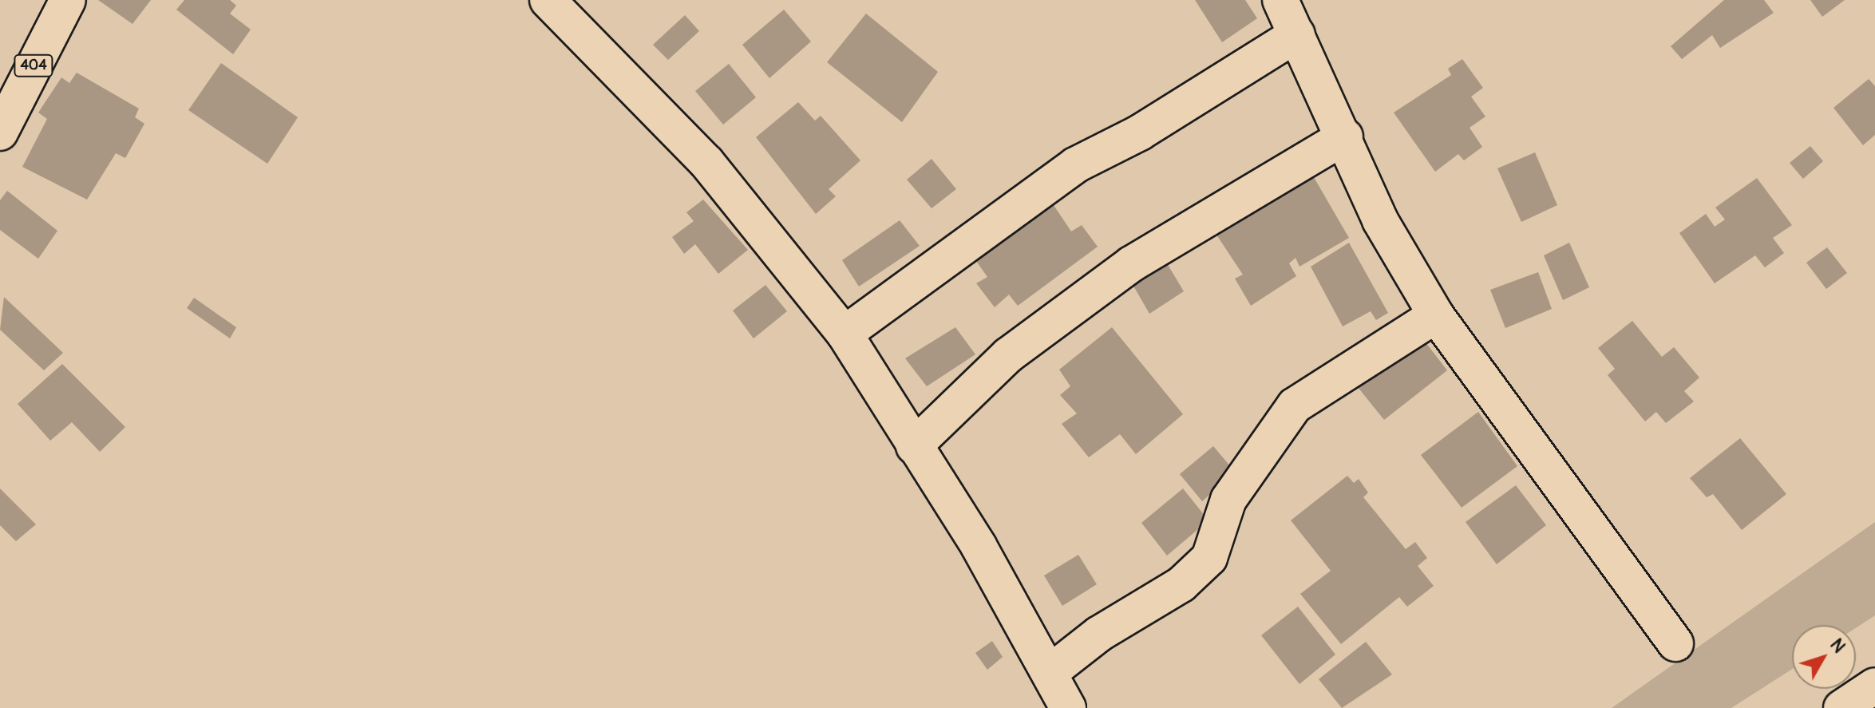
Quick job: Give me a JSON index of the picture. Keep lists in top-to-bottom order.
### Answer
{
  "streets": {
    "main road": ["404"]
  },
  "north": "top right"
}
